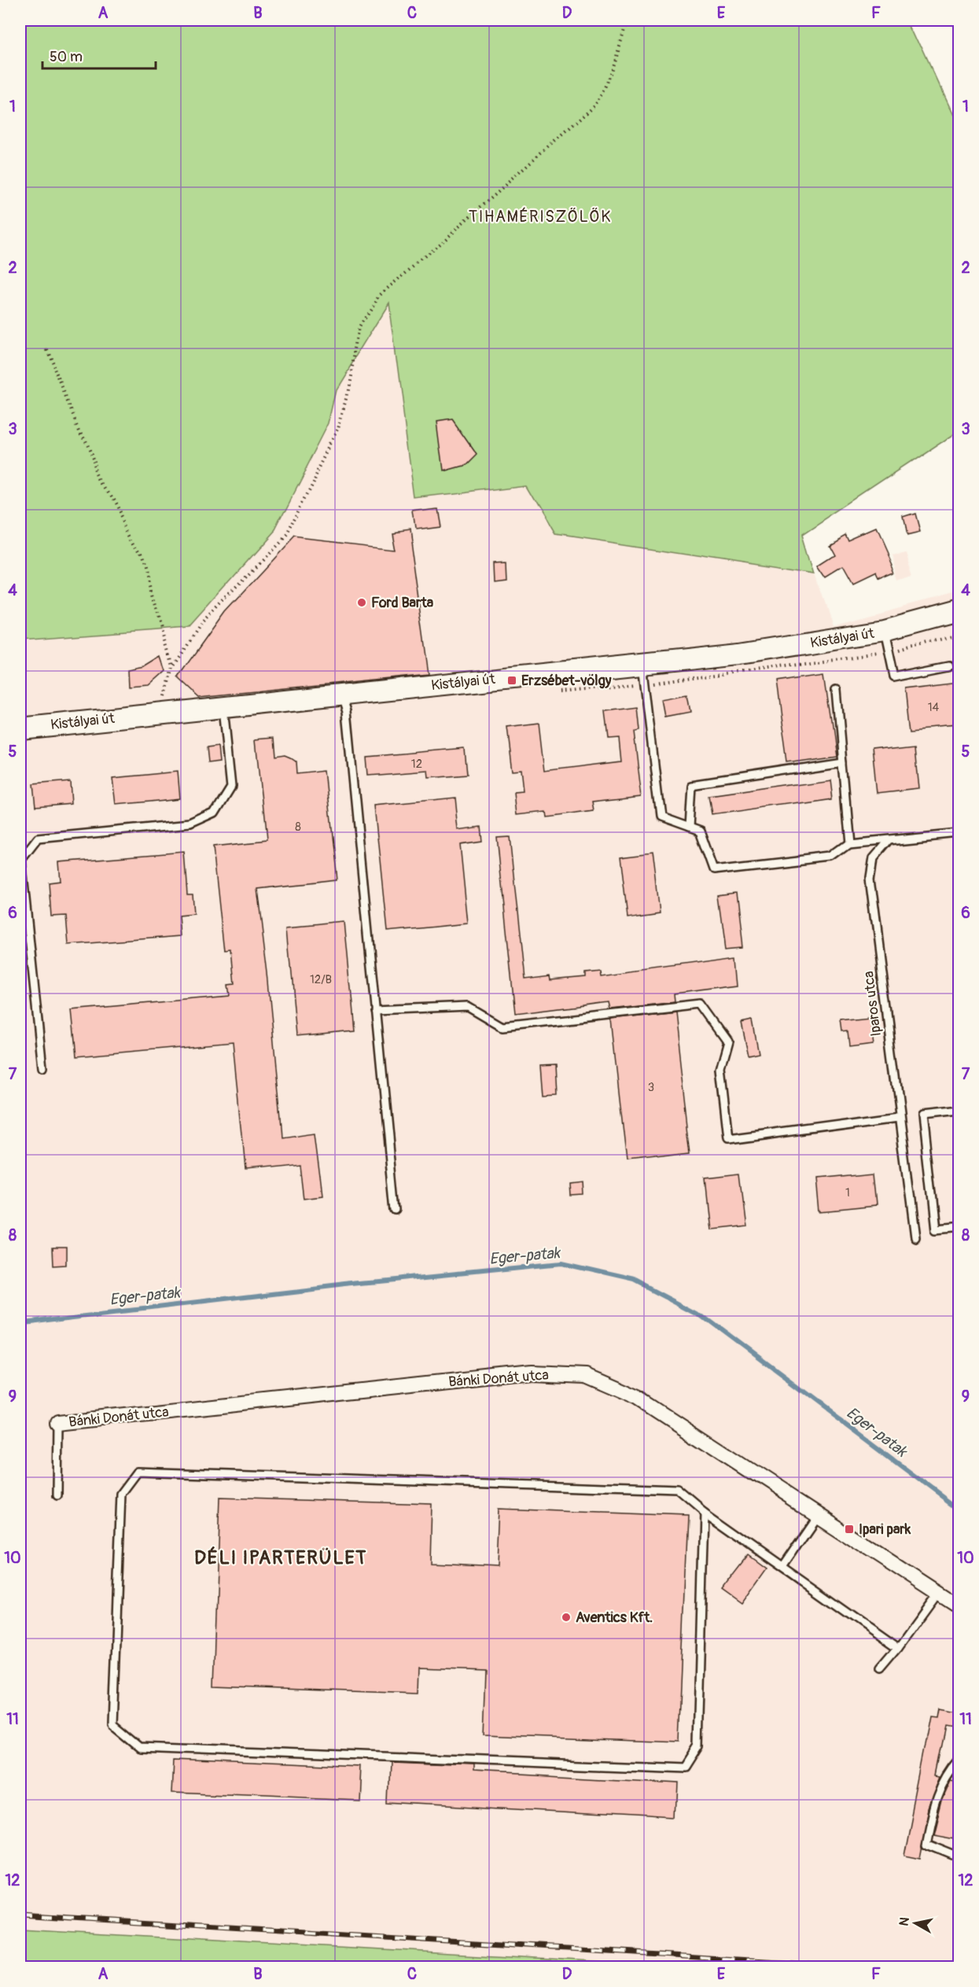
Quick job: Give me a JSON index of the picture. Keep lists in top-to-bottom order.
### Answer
{
  "streets": {
    "main road": ["Kistályai út"],
    "street": ["Bánki Donát utca"],
    "lane": ["Iparos utca"]
  },
  "districts": ["TIHAMÉRISZŐLŐK", "DÉLI IPARTERÜLET"],
  "water": ["Eger-patak"],
  "places": {
    "other": ["Ford Barta", "Aventics Kft."],
    "transit": ["Erzsébet-völgy", "Ipari park"]
  },
  "house_numbers": [
    "14",
    "12",
    "8",
    "12/B",
    "3",
    "1"
  ],
  "scale_bar": "50 m",
  "north": "left",
  "grid": {
    "columns": [
      "A",
      "B",
      "C",
      "D",
      "E",
      "F"
    ],
    "rows": [
      "1",
      "2",
      "3",
      "4",
      "5",
      "6",
      "7",
      "8",
      "9",
      "10",
      "11",
      "12"
    ]
  }
}
